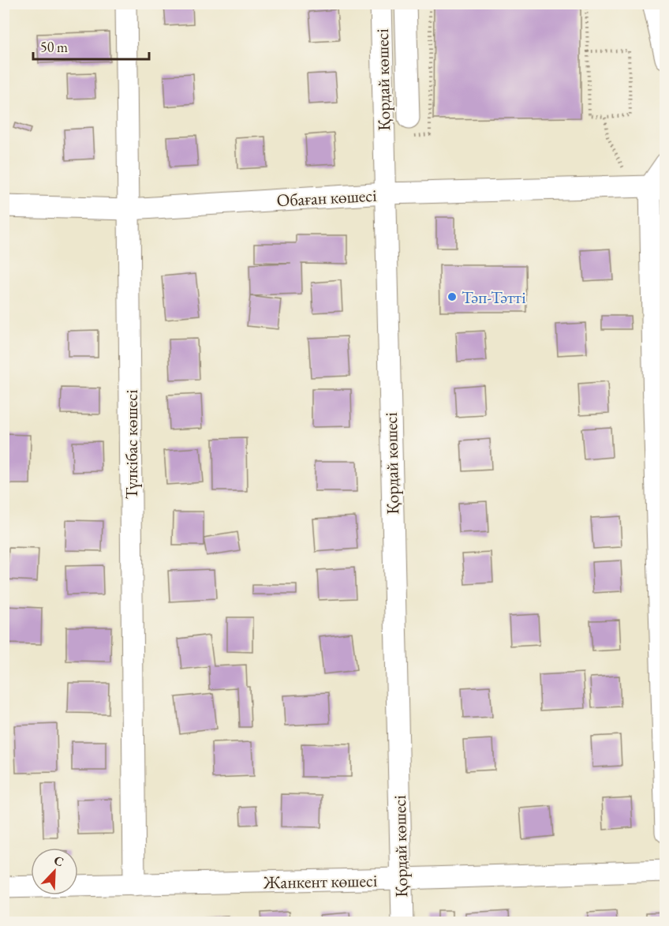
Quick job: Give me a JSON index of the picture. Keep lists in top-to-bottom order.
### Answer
{
  "streets": {
    "street": [
      "Қордай көшесі",
      "Обаған көшесі",
      "Түлкібас көшесі",
      "Жанкент көшесі"
    ]
  },
  "crossings": [
    ["Қордай көшесі", "Обаған көшесі"],
    ["Қордай көшесі", "Жанкент көшесі"],
    ["Обаған көшесі", "Түлкібас көшесі"],
    ["Түлкібас көшесі", "Жанкент көшесі"]
  ],
  "places": ["Тәп-Тәтті"],
  "scale_bar": "50 m",
  "north": "top right"
}
